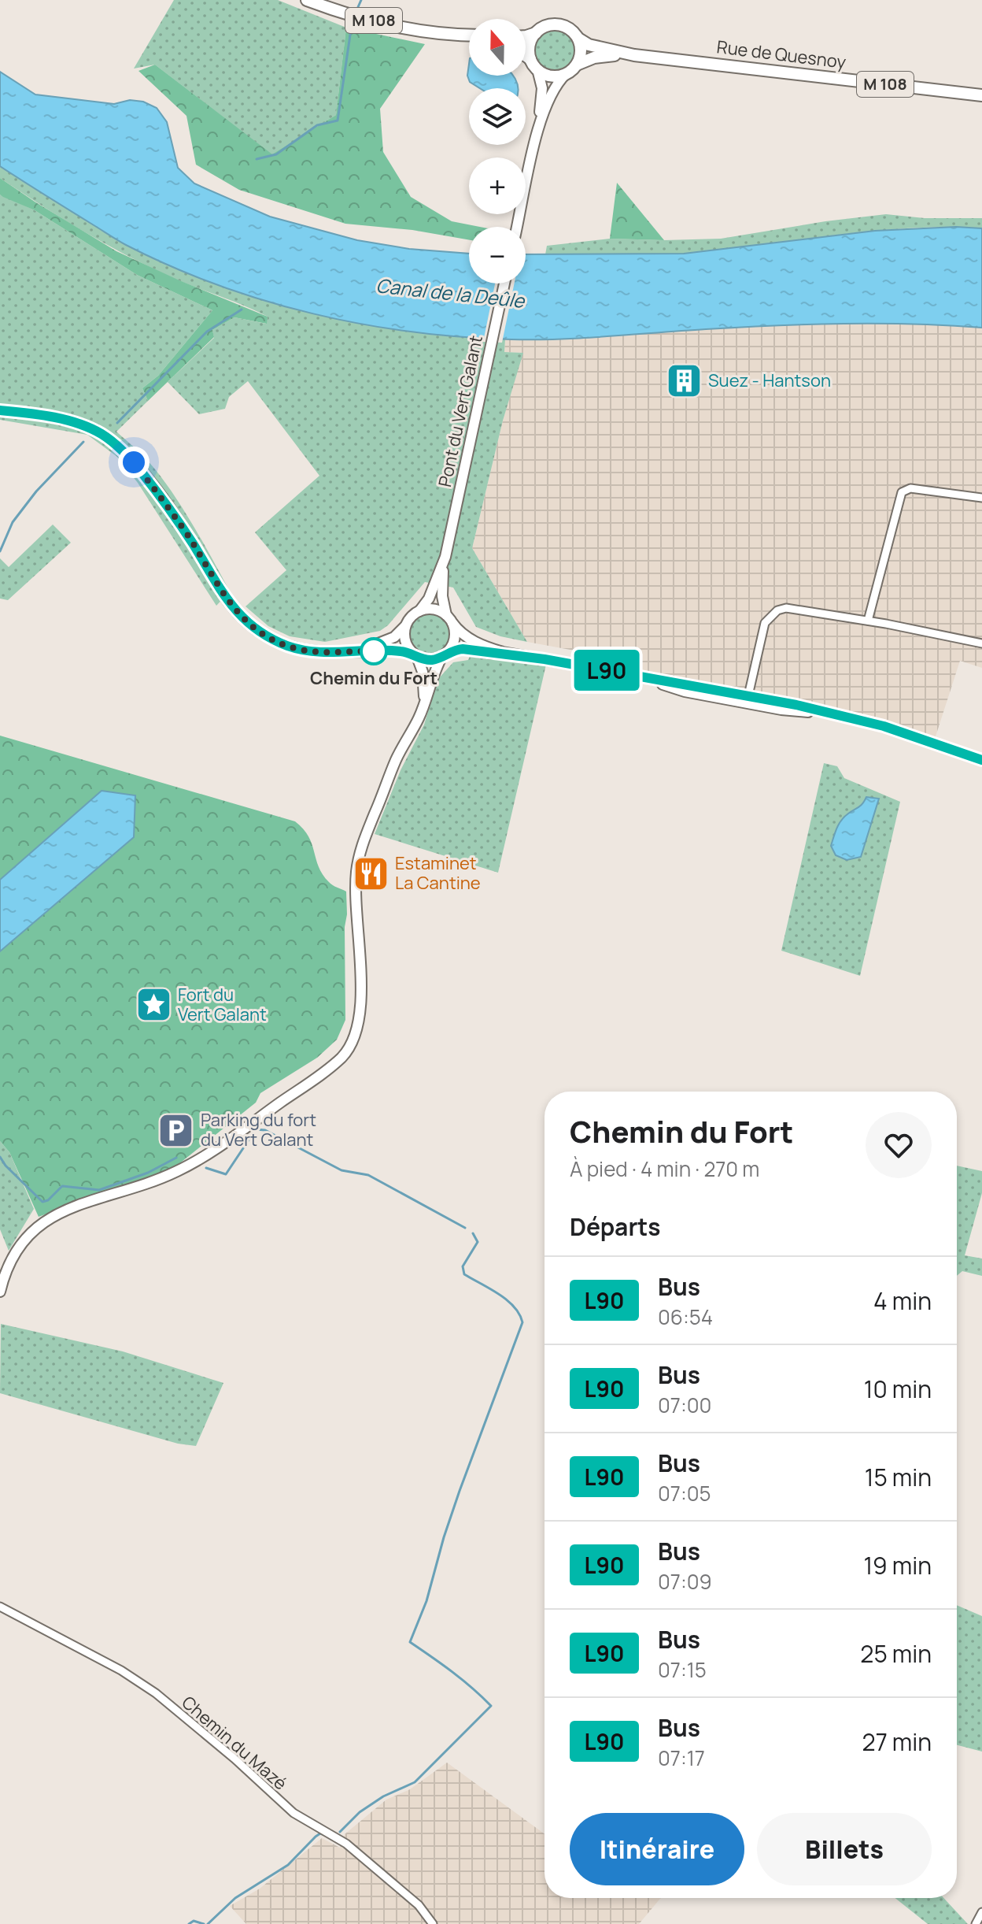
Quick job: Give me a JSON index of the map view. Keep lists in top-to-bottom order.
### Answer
{
  "streets": {
    "main road": ["M 108", "Rue de Quesnoy", "Pont du Vert Galant"],
    "street": ["Chemin du Mazé"]
  },
  "crossings": [
    ["M 108", "Rue de Quesnoy"]
  ],
  "water": ["Canal de la Deûle"],
  "places": {
    "building": ["Suez - Hantson"],
    "other": ["Chemin du Fort"],
    "restaurant": ["Estaminet La Cantine"],
    "place": ["Fort du Vert Galant"],
    "parking": ["Parking du fort du Vert Galant"]
  },
  "lines": ["bus line L90"],
  "north": "top",
  "page": {
    "on_map": "L90",
    "map_buttons": ["+", "−"],
    "heading": [
      ["Chemin du Fort", "À pied · 4 min · 270 m"],
      "Départs"
    ],
    "list": [
      {
        "mark": "L90",
        "name": "Bus",
        "note": "06:54",
        "value": "4 min"
      },
      {
        "mark": "L90",
        "name": "Bus",
        "note": "07:00",
        "value": "10 min"
      },
      {
        "mark": "L90",
        "name": "Bus",
        "note": "07:05",
        "value": "15 min"
      },
      {
        "mark": "L90",
        "name": "Bus",
        "note": "07:09",
        "value": "19 min"
      },
      {
        "mark": "L90",
        "name": "Bus",
        "note": "07:15",
        "value": "25 min"
      },
      {
        "mark": "L90",
        "name": "Bus",
        "note": "07:17",
        "value": "27 min"
      }
    ],
    "buttons": ["Itinéraire", "Billets"]
  }
}
